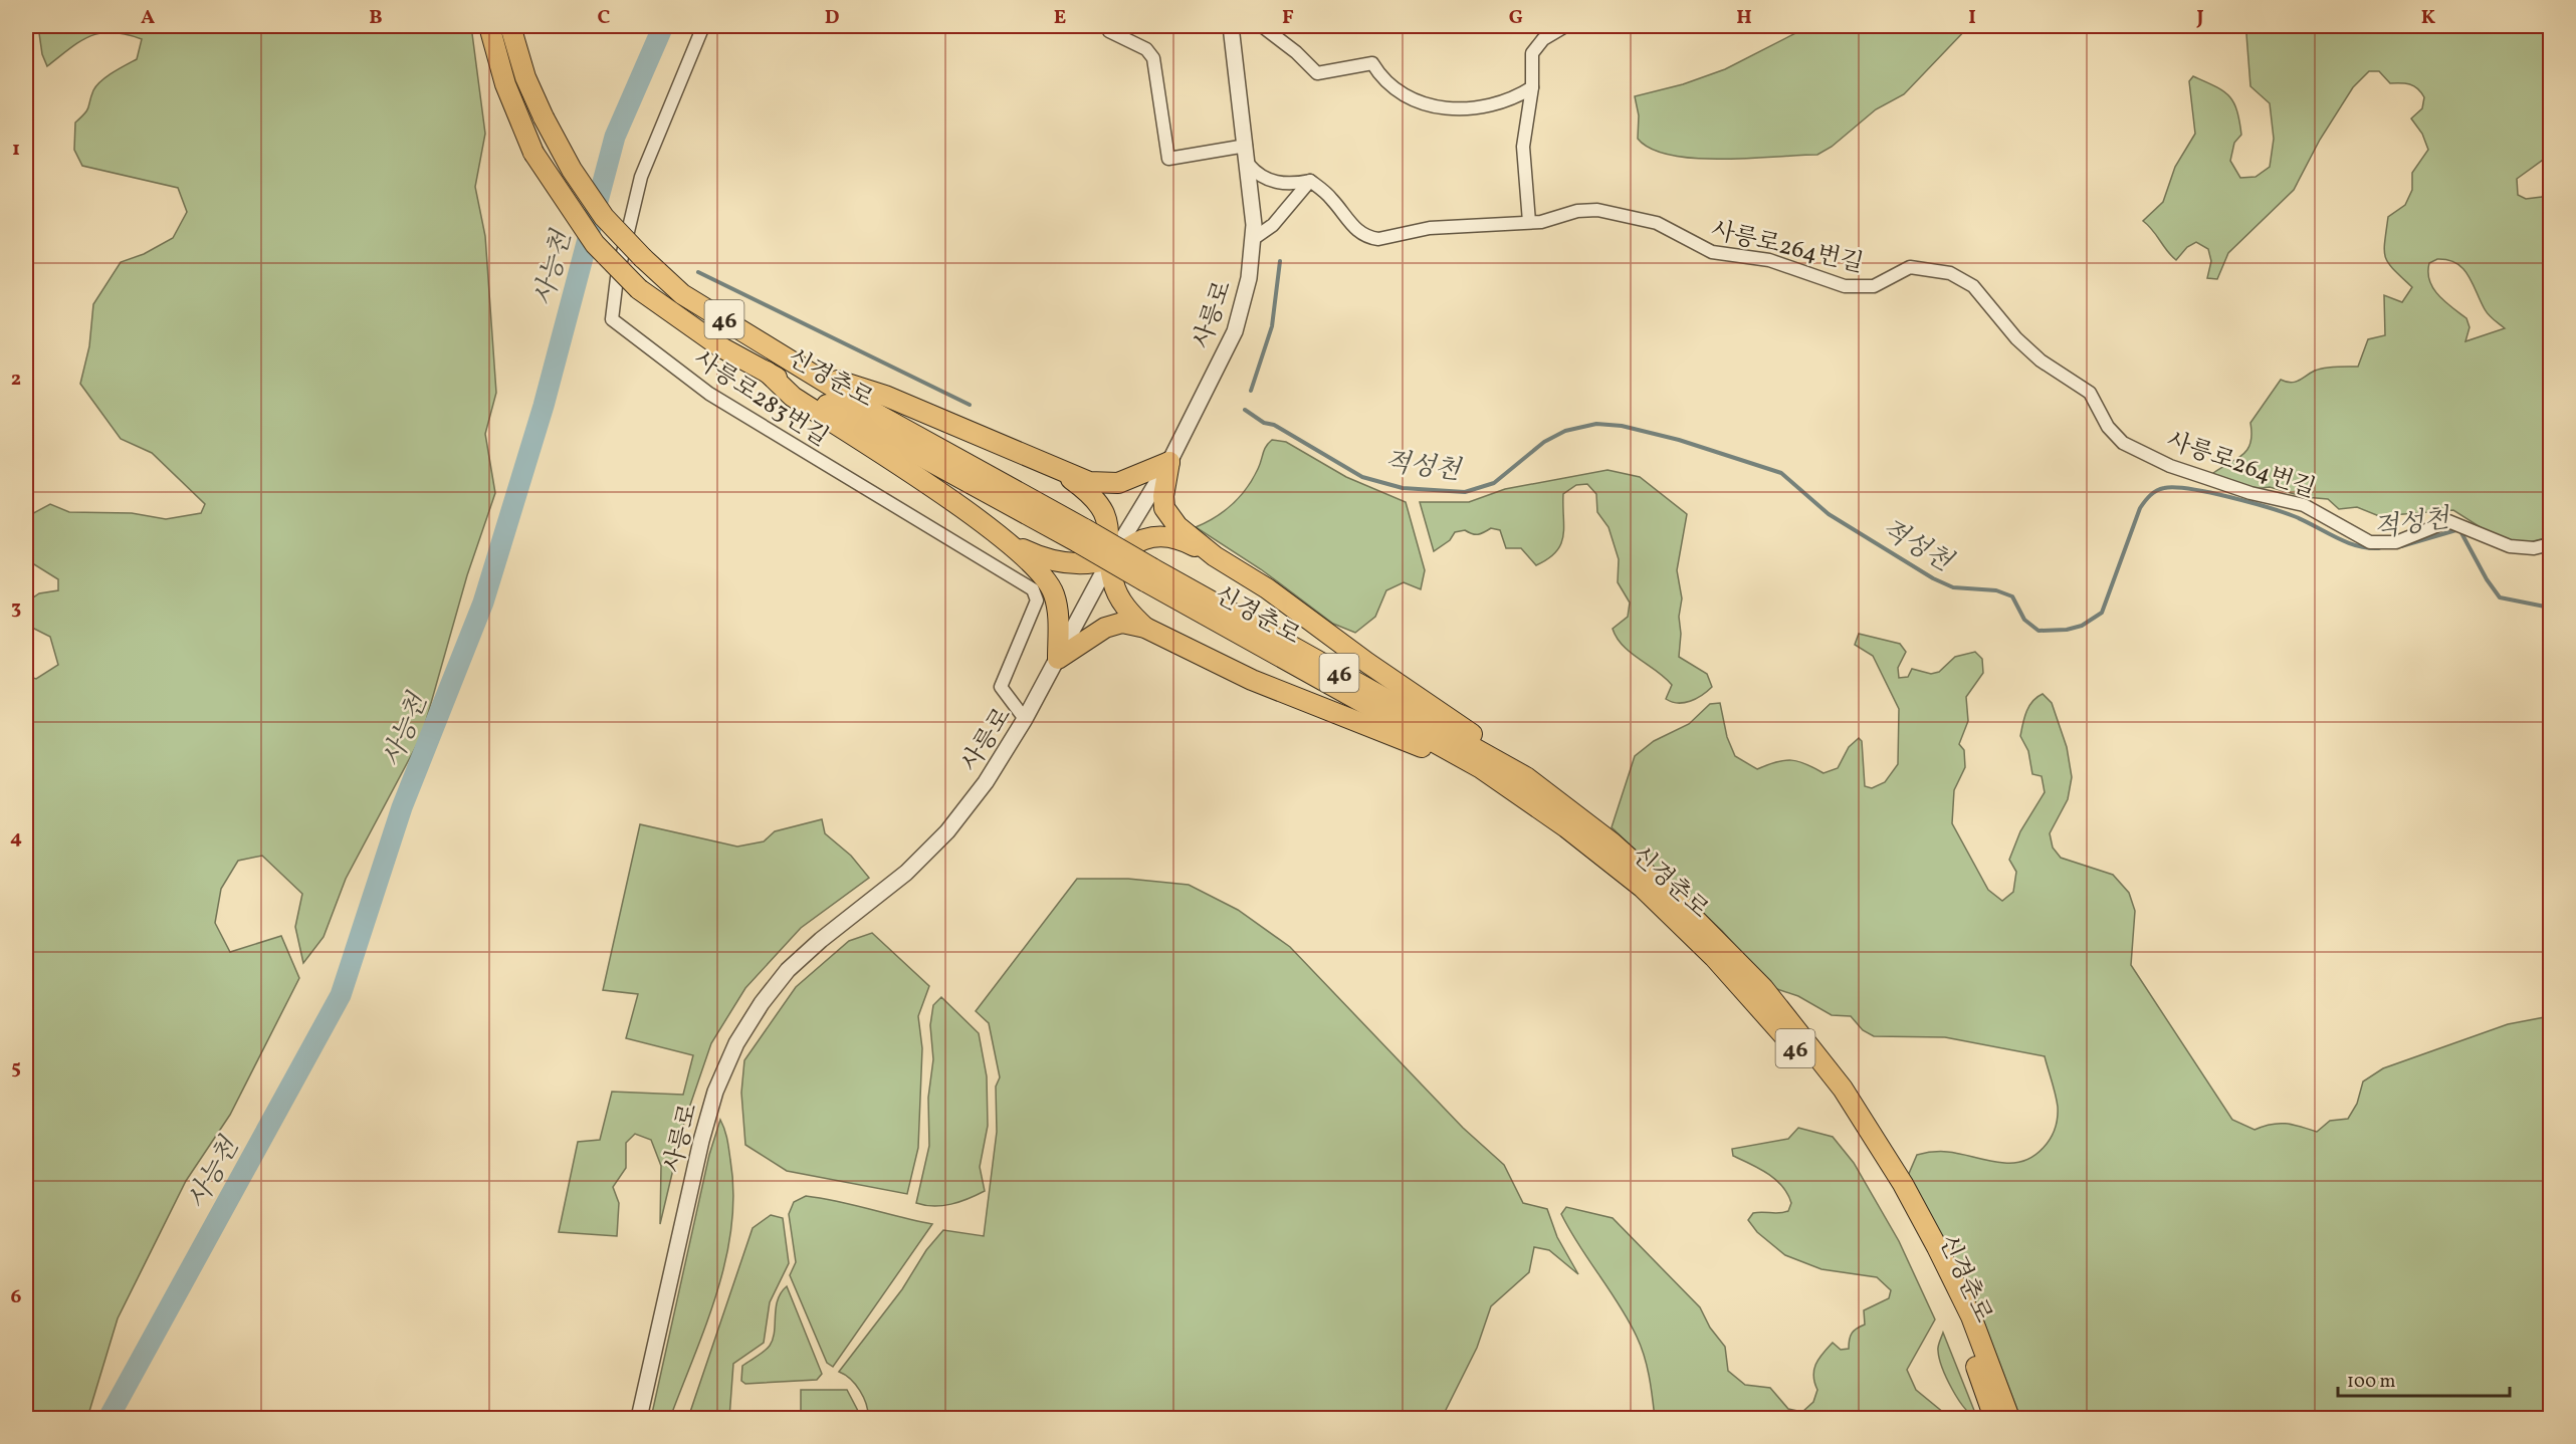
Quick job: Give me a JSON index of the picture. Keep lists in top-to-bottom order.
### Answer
{
  "streets": {
    "highway": ["46", "신경춘로"],
    "street": ["사릉로264번길", "사릉로", "사릉로283번길"]
  },
  "crossings": [
    ["사릉로", "사릉로283번길"]
  ],
  "water": ["사능천", "적성천"],
  "scale_bar": "100 m",
  "grid": {
    "columns": [
      "A",
      "B",
      "C",
      "D",
      "E",
      "F",
      "G",
      "H",
      "I",
      "J",
      "K"
    ],
    "rows": [
      "1",
      "2",
      "3",
      "4",
      "5",
      "6"
    ]
  }
}
